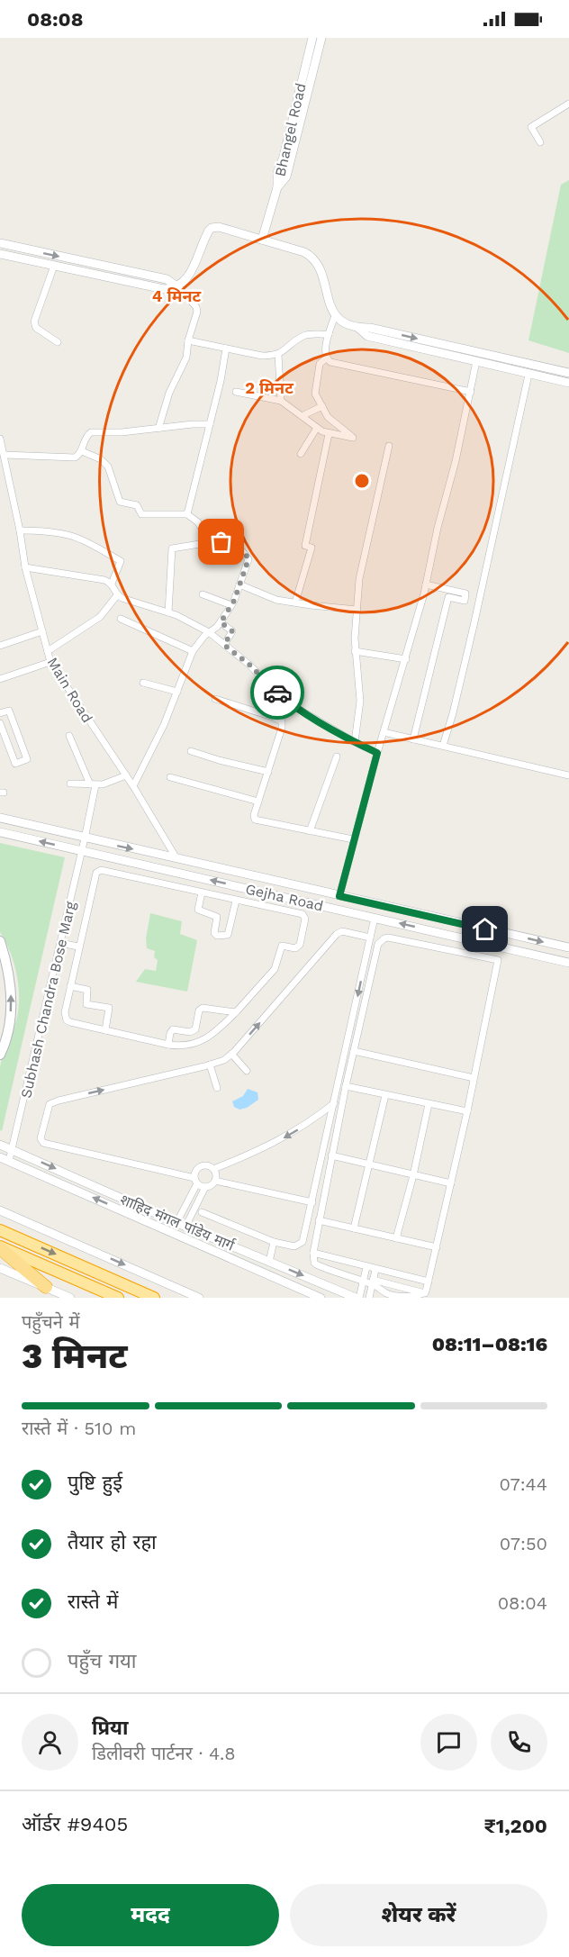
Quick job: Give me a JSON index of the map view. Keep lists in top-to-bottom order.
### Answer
{
  "streets": {
    "street": [
      "Bhangel Road",
      "Main Road",
      "Gejha Road",
      "Subhash Chandra Bose Marg",
      "शाहिद मंगल पांडेय मार्ग"
    ]
  },
  "crossings": [
    ["Main Road", "Gejha Road"],
    ["Gejha Road", "Subhash Chandra Bose Marg"],
    ["Subhash Chandra Bose Marg", "शाहिद मंगल पांडेय मार्ग"]
  ],
  "page": {
    "status": "08:08",
    "heading": ["3 मिनट", "पहुँचने में", "08:11–08:16"],
    "panel": [
      "प्रिया",
      "डिलीवरी पार्टनर · 4.8",
      "ऑर्डर #9405",
      "₹1,200"
    ],
    "bar": "रास्ते में · 510 m",
    "list": [
      ["पुष्टि हुई", "07:44"],
      ["तैयार हो रहा", "07:50"],
      ["रास्ते में", "08:04"],
      "पहुँच गया"
    ],
    "buttons": ["मदद", "शेयर करें"]
  },
  "rings": ["4 मिनट", "2 मिनट"]
}
